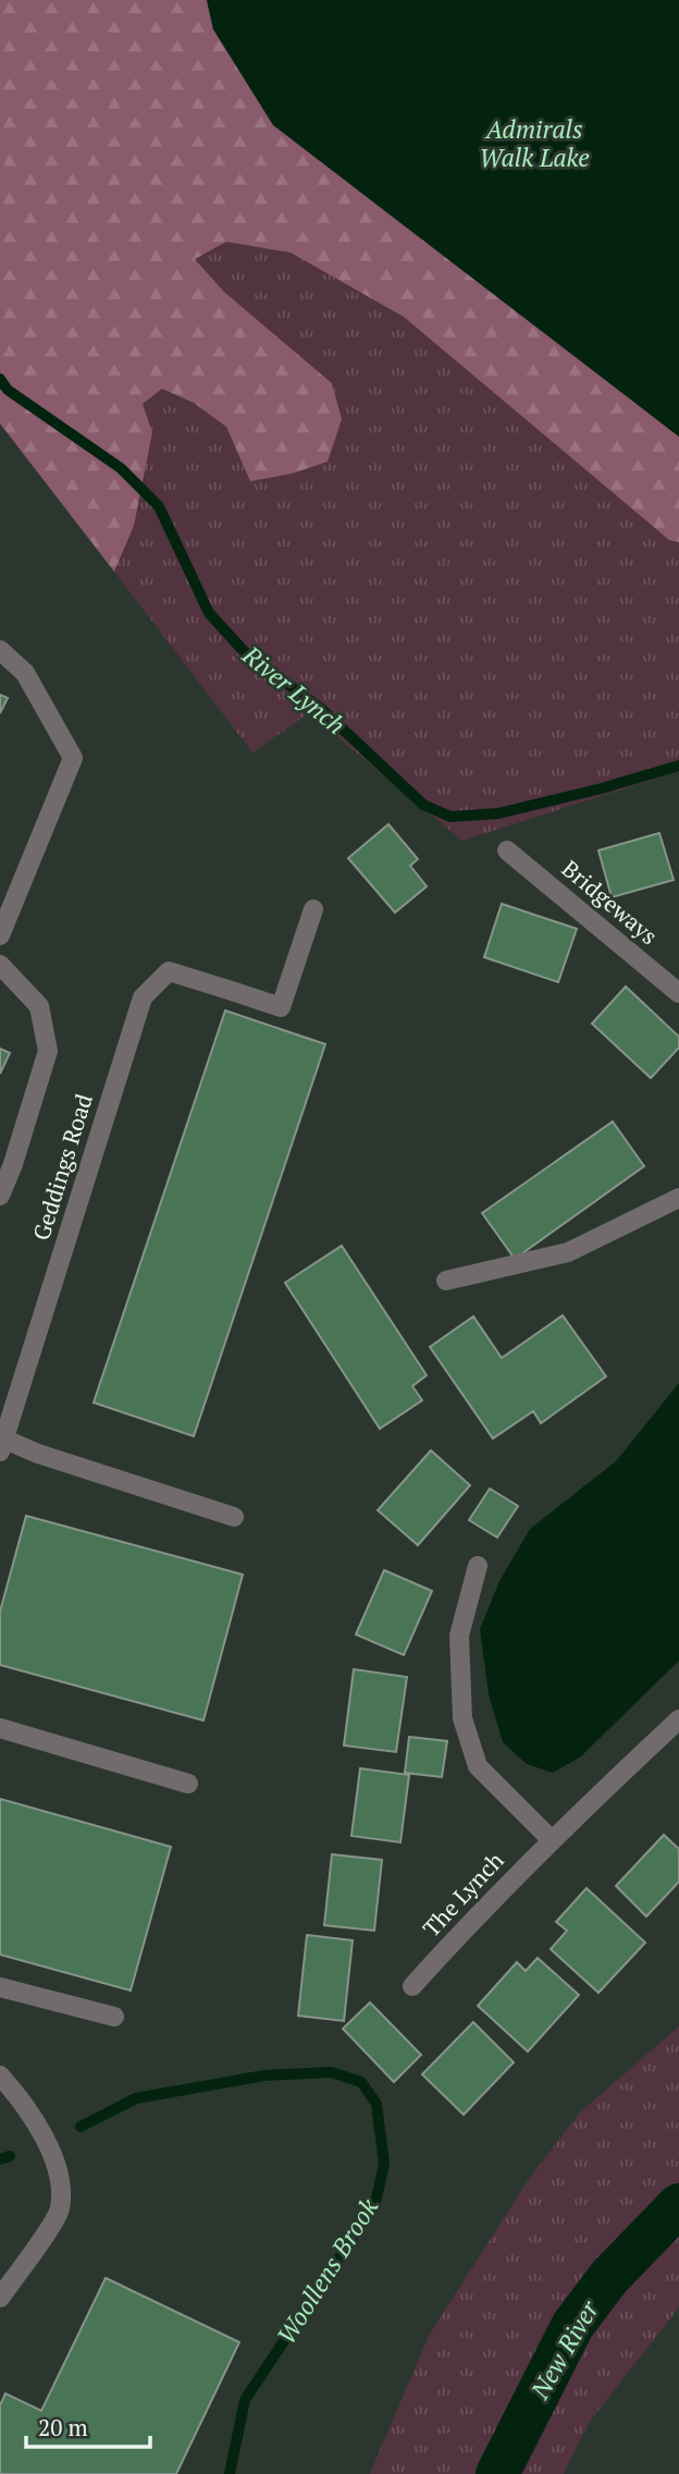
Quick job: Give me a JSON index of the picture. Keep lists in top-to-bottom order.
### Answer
{
  "streets": {
    "street": ["Bridgeways", "Geddings Road", "The Lynch"]
  },
  "water": [
    "Admirals Walk Lake",
    "River Lynch",
    "Woollens Brook",
    "New River"
  ],
  "scale_bar": "20 m"
}
